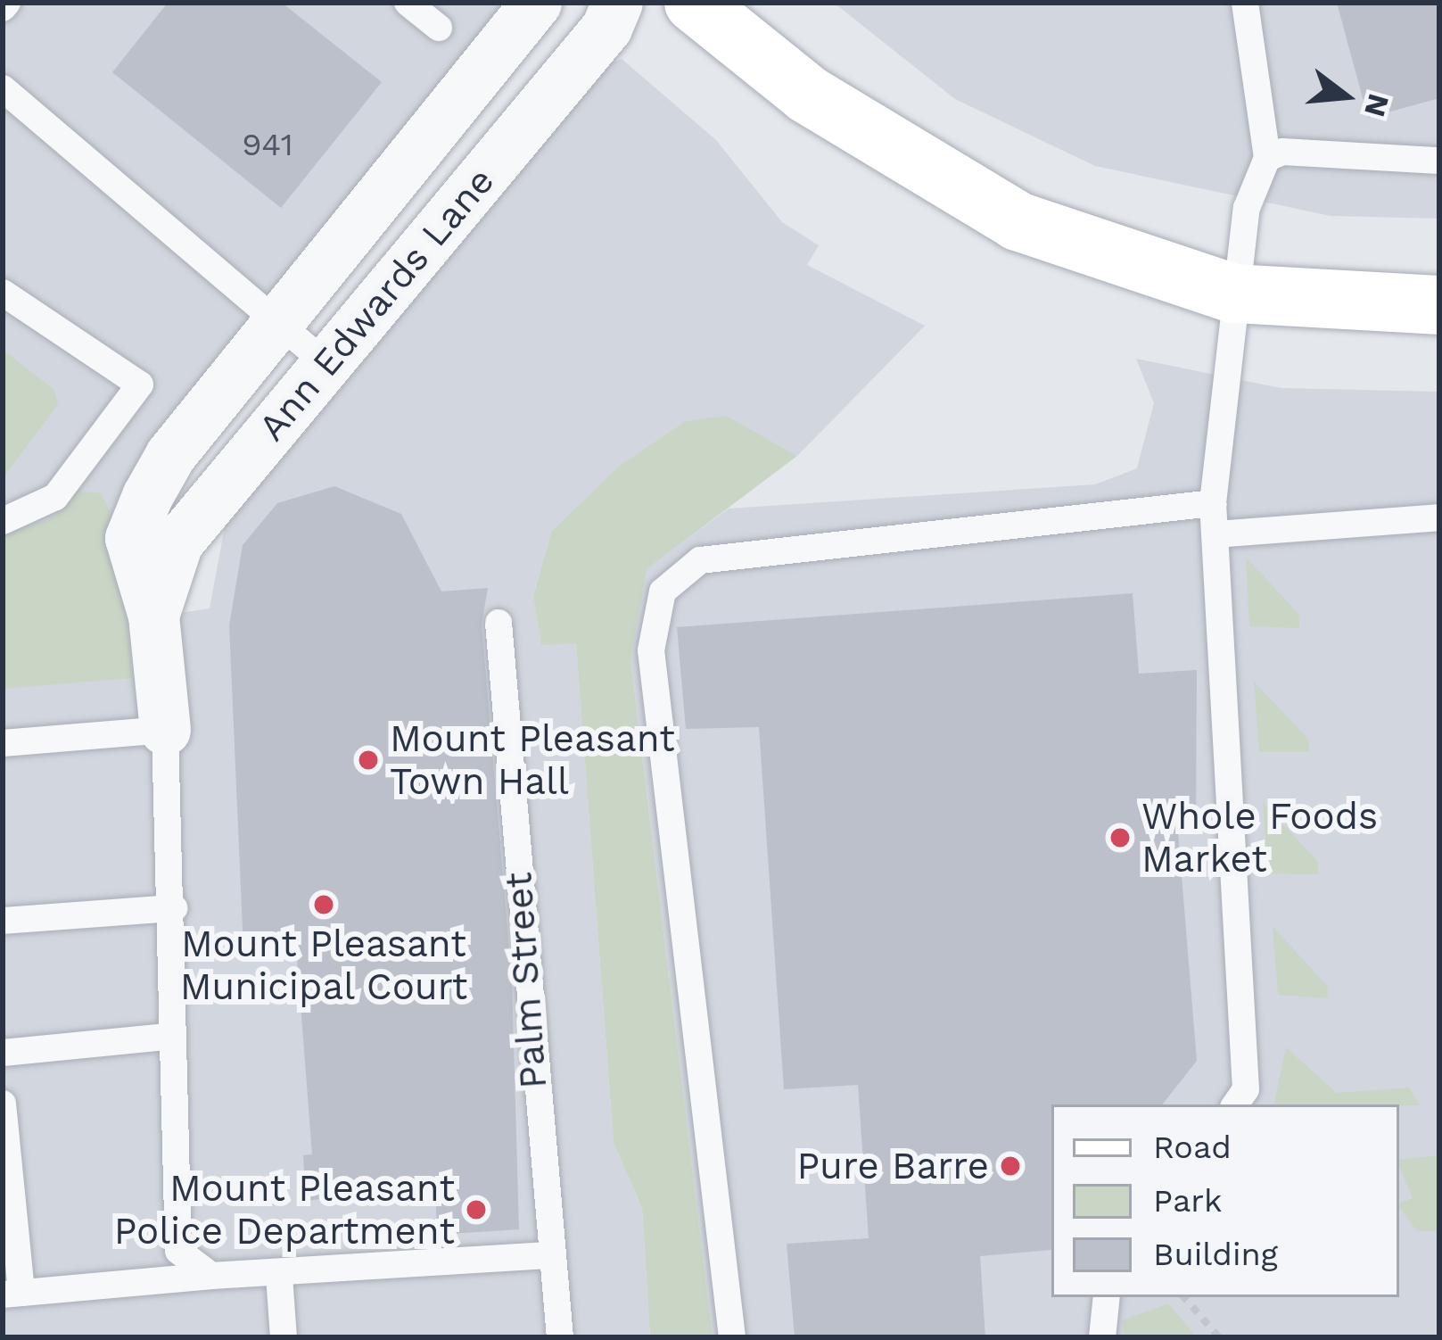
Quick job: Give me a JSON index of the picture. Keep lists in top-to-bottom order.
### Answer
{
  "streets": {
    "street": ["Ann Edwards Lane"],
    "lane": ["Palm Street"]
  },
  "places": [
    "Mount Pleasant Town Hall",
    "Whole Foods Market",
    "Mount Pleasant Municipal Court",
    "Pure Barre",
    "Mount Pleasant Police Department"
  ],
  "house_numbers": ["941"],
  "legend": ["Road", "Park", "Building"],
  "north": "right"
}
